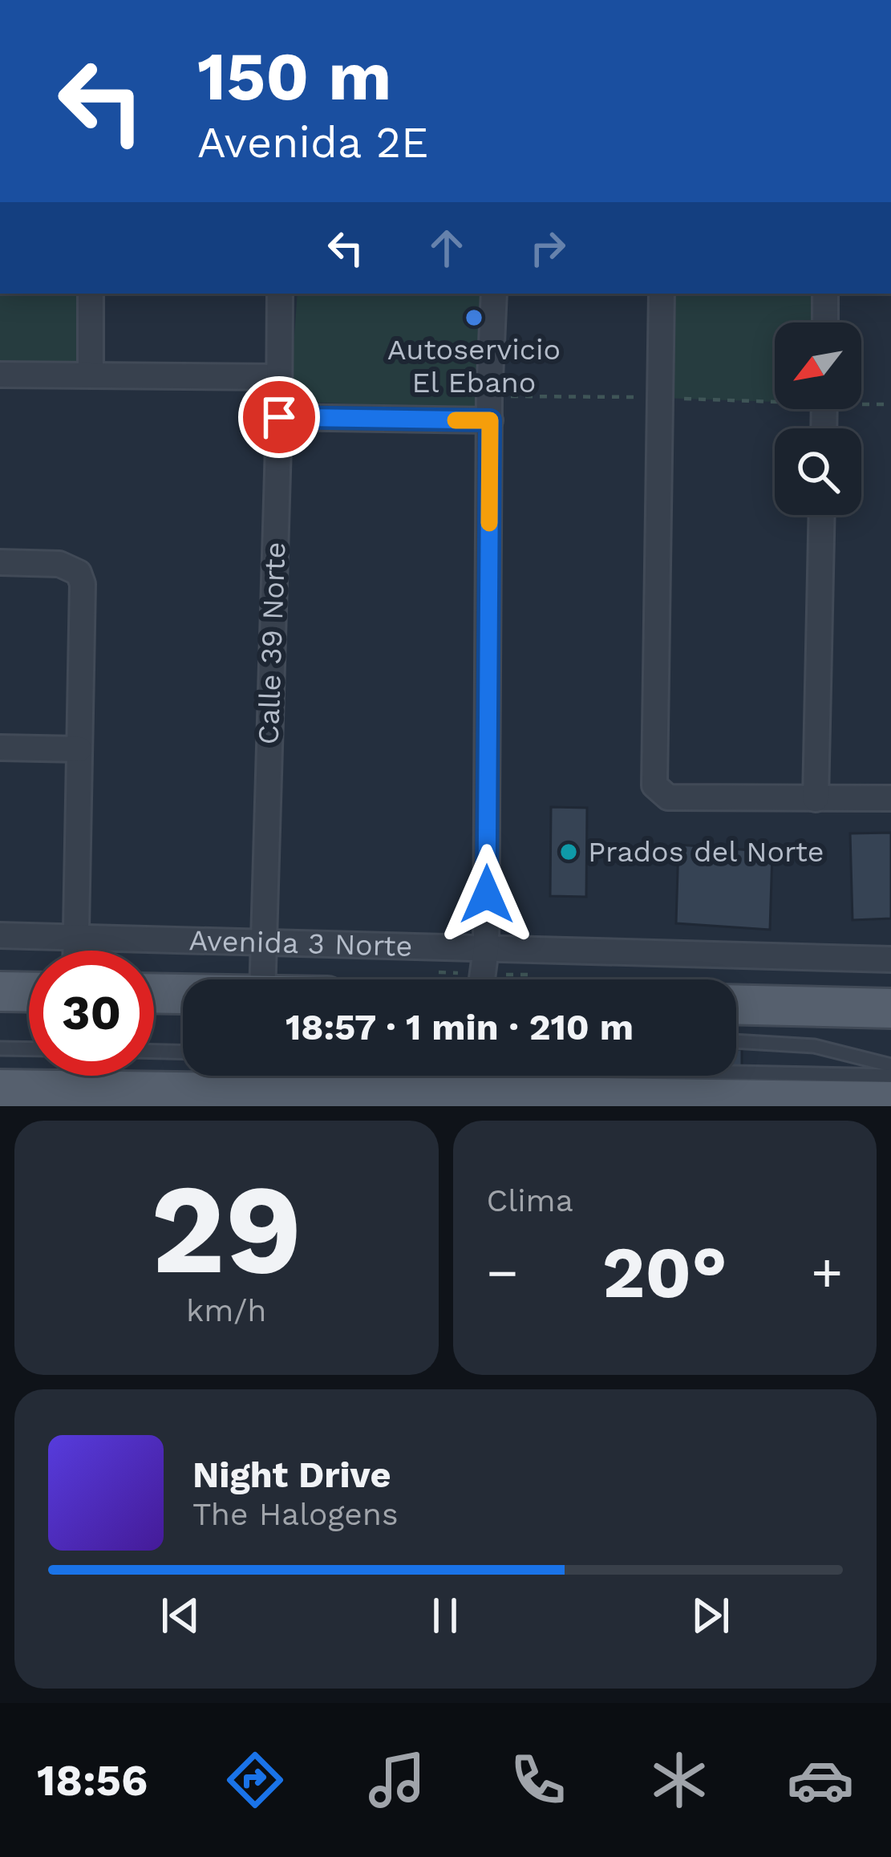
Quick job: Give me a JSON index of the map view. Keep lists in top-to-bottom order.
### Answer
{
  "streets": {
    "main road": ["Avenida 3 Norte"],
    "street": ["Calle 39 Norte"]
  },
  "crossings": [
    ["Calle 39 Norte", "Avenida 3 Norte"]
  ],
  "places": ["Autoservicio El Ebano", "Prados del Norte"],
  "north": "bottom left",
  "page": {
    "turn": ["150 m", "Avenida 2E"],
    "limit": "30",
    "trip": "18:57 · 1 min · 210 m",
    "tile": [
      ["29", "km/h"],
      "Clima"
    ],
    "heat": ["−", "20°", "+"],
    "song": ["Night Drive", "The Halogens"],
    "tabs": "18:56"
  }
}
